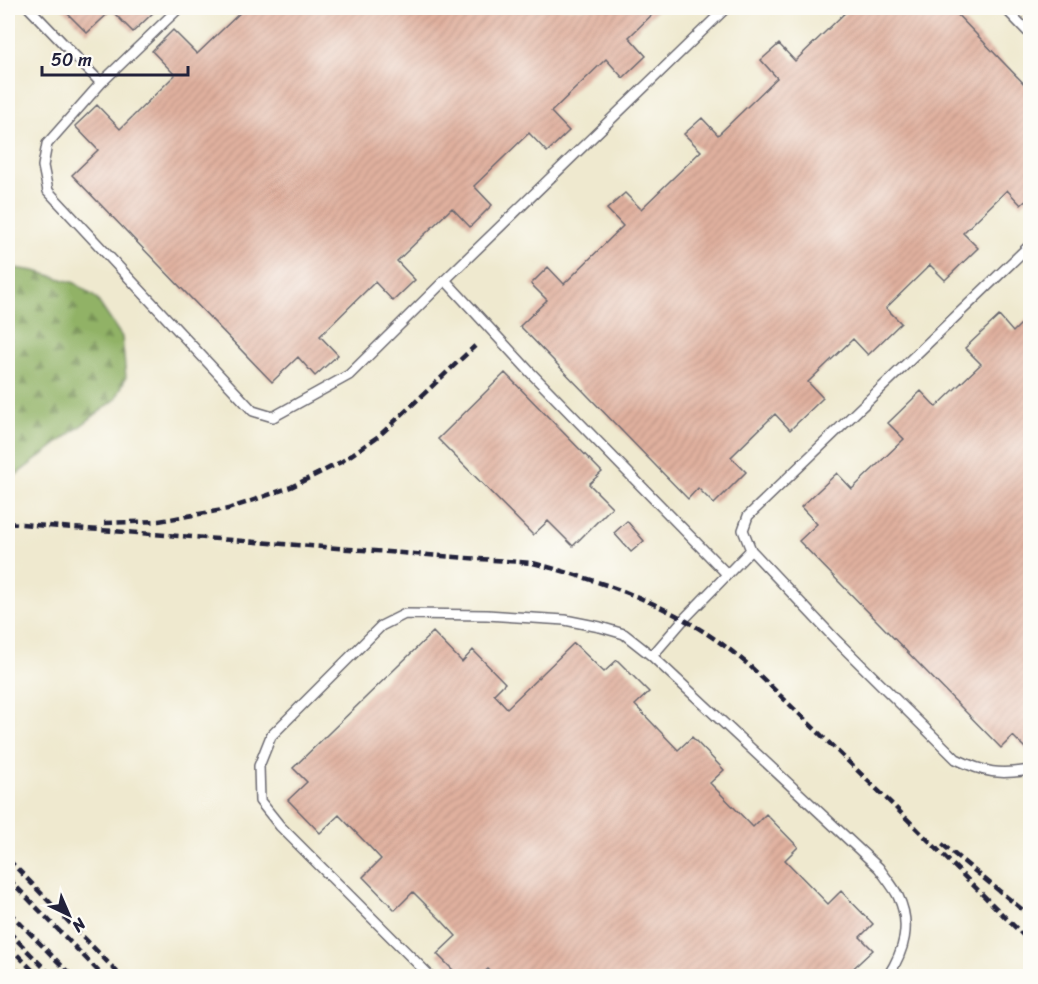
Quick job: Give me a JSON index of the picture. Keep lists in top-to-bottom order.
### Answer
{
  "scale_bar": "50 m",
  "north": "bottom right"
}
